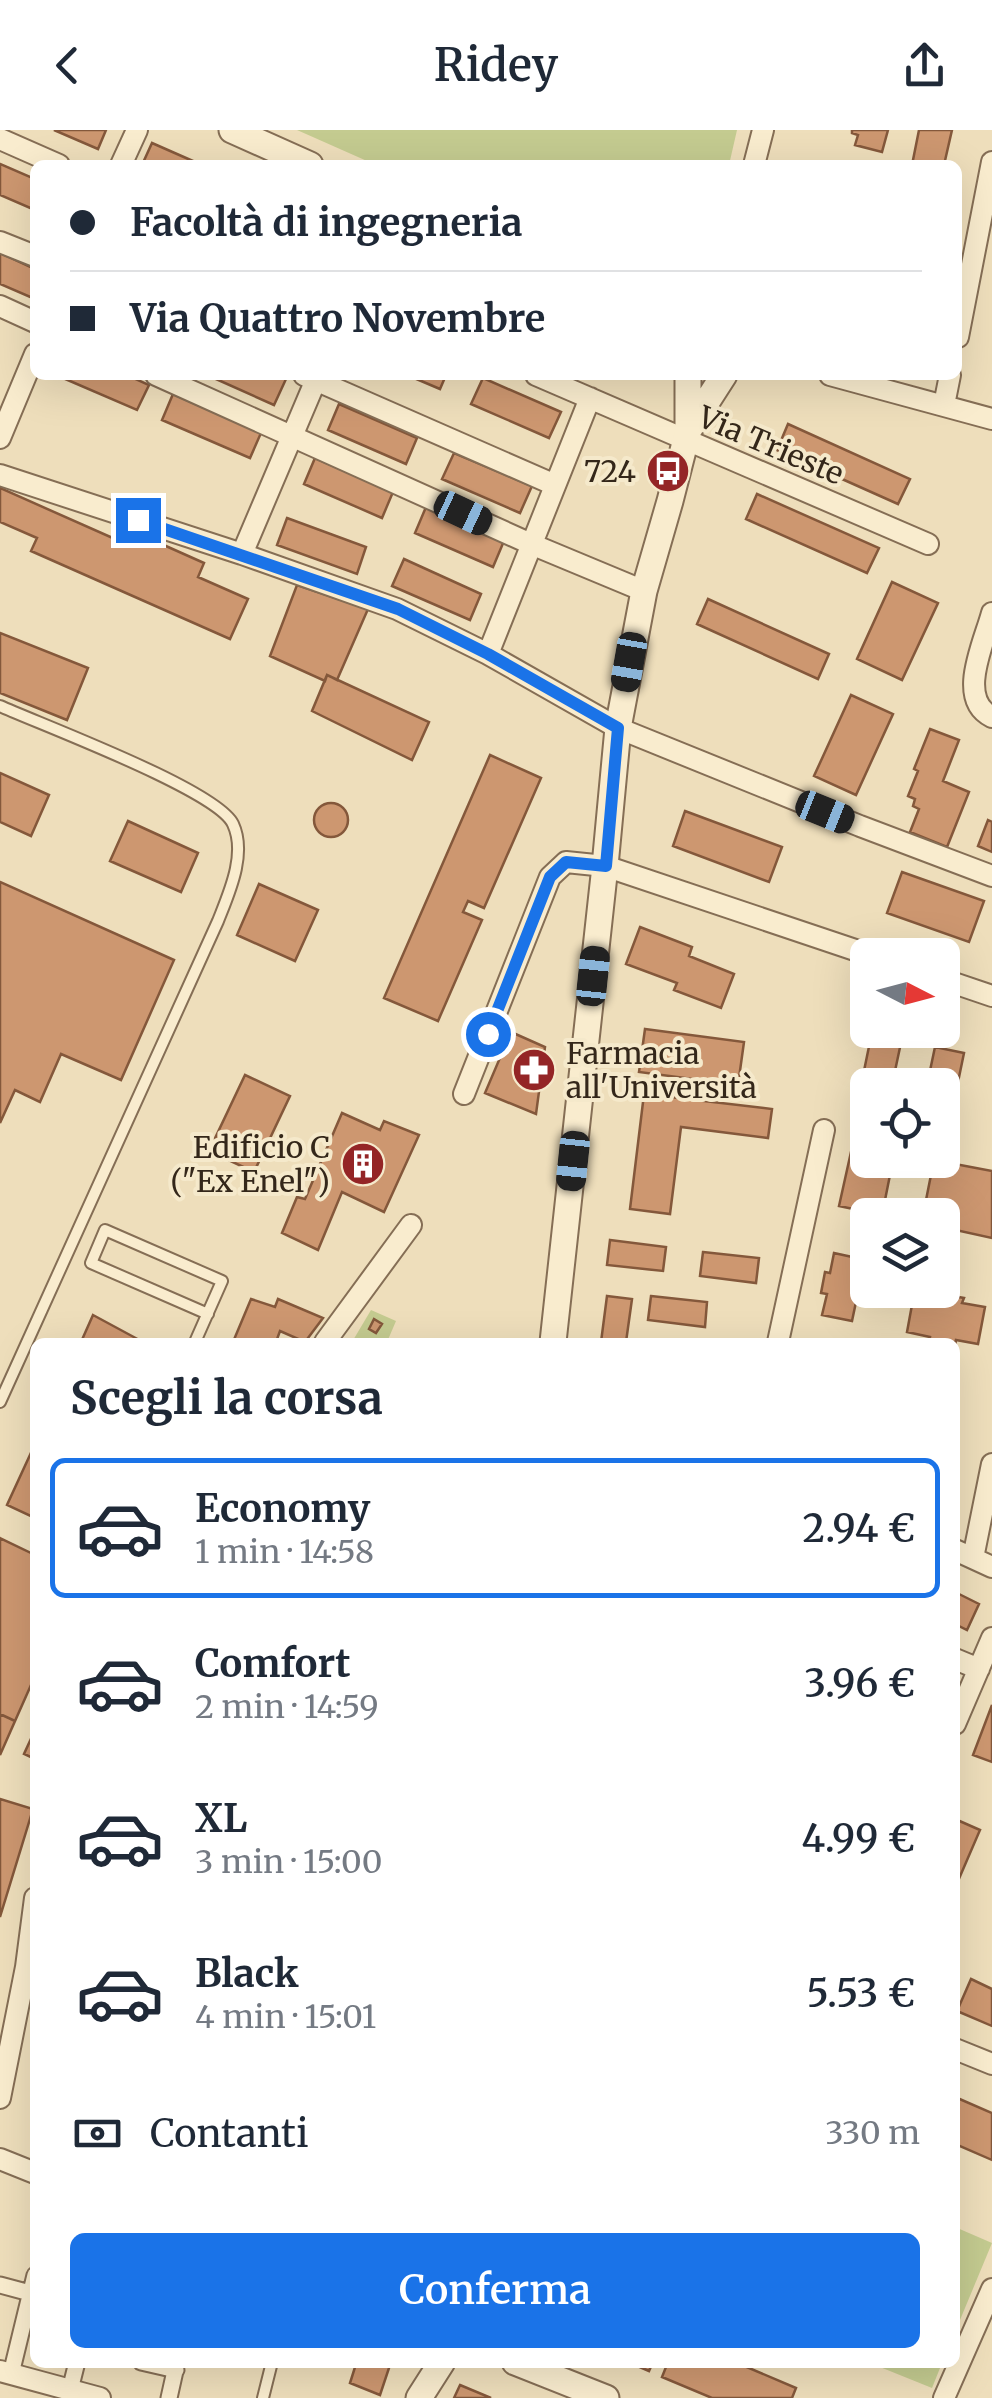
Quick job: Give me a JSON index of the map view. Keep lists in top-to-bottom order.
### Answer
{
  "streets": {
    "street": ["Via Trieste"]
  },
  "places": {
    "bus stop": ["724"],
    "pharmacy": ["Farmacia all'Università"],
    "building": ["Edificio C (\"Ex Enel\")"]
  },
  "north": "right",
  "page": {
    "header": "Ridey",
    "banner": ["Facoltà di ingegneria", "Via Quattro Novembre"],
    "heading": "Scegli la corsa",
    "list": [
      {
        "name": "Economy",
        "note": "1 min · 14:58",
        "value": "2.94 €"
      },
      {
        "name": "Comfort",
        "note": "2 min · 14:59",
        "value": "3.96 €"
      },
      {
        "name": "XL",
        "note": "3 min · 15:00",
        "value": "4.99 €"
      },
      {
        "name": "Black",
        "note": "4 min · 15:01",
        "value": "5.53 €"
      }
    ],
    "pay": ["Contanti", "330 m"],
    "buttons": "Conferma"
  }
}
